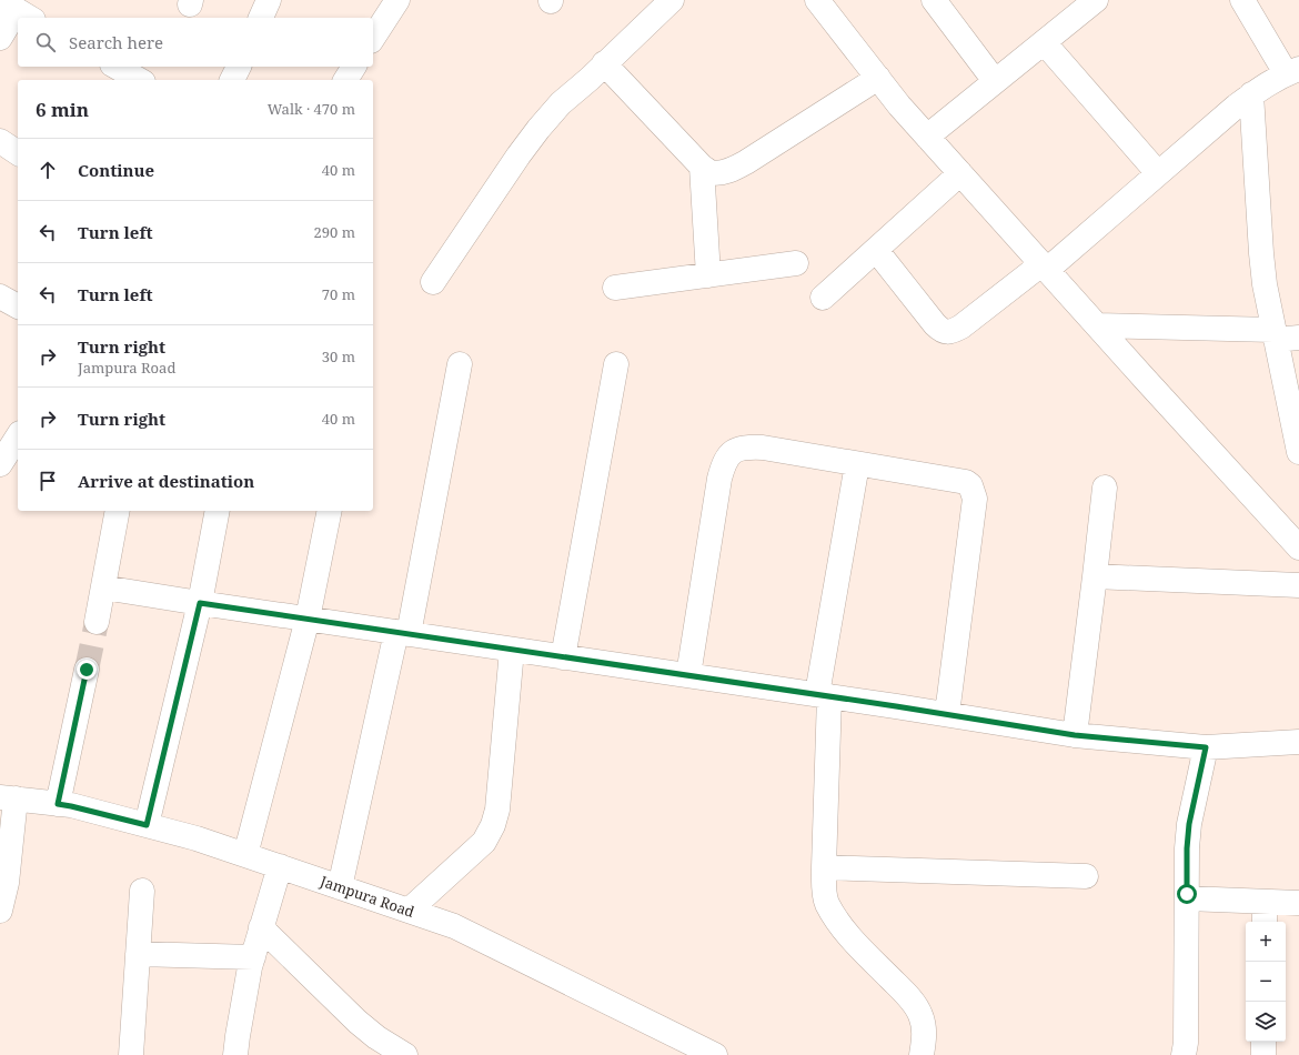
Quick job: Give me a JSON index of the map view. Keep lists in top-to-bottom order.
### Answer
{
  "streets": {
    "street": ["Jampura Road"]
  },
  "page": {
    "search": "Search here",
    "heading": ["6 min", "Walk · 470 m"],
    "list": [
      ["Continue", "40 m"],
      ["Turn left", "290 m"],
      ["Turn left", "70 m"],
      ["Turn right", "Jampura Road", "30 m"],
      ["Turn right", "40 m"],
      "Arrive at destination"
    ],
    "map_buttons": ["+", "−"]
  }
}
